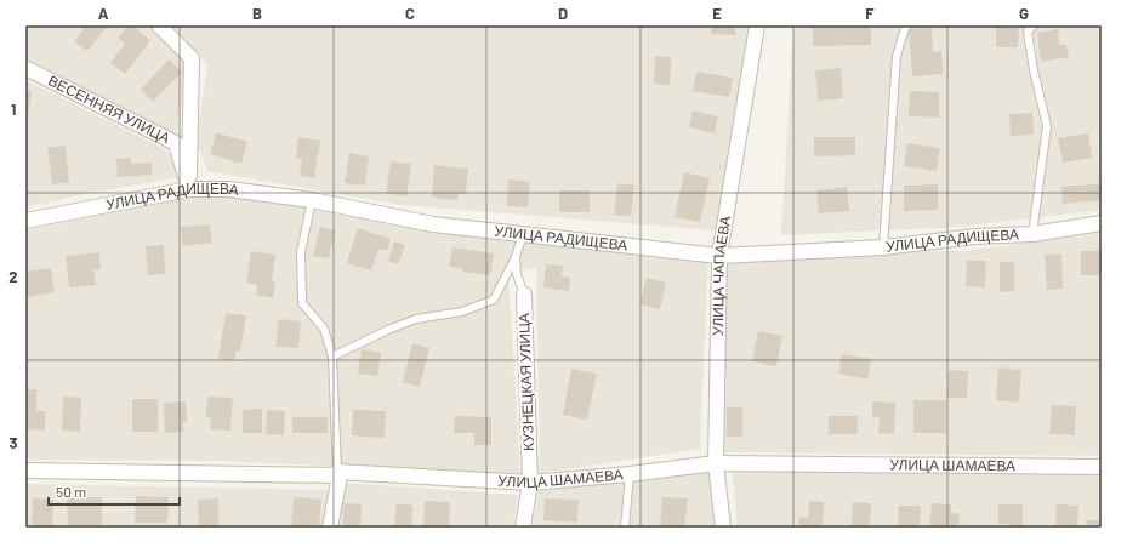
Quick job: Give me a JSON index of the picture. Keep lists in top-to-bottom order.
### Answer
{
  "streets": {
    "street": [
      "ВЕСЕННЯЯ УЛИЦА",
      "УЛИЦА РАДИЩЕВА",
      "УЛИЦА ЧАПАЕВА",
      "КУЗНЕЦКАЯ УЛИЦА",
      "УЛИЦА ШАМАЕВА"
    ]
  },
  "crossings": [
    ["ВЕСЕННЯЯ УЛИЦА", "УЛИЦА РАДИЩЕВА"],
    ["УЛИЦА РАДИЩЕВА", "УЛИЦА ЧАПАЕВА"],
    ["УЛИЦА ЧАПАЕВА", "УЛИЦА ШАМАЕВА"],
    ["КУЗНЕЦКАЯ УЛИЦА", "УЛИЦА ШАМАЕВА"]
  ],
  "scale_bar": "50 m",
  "grid": {
    "columns": [
      "A",
      "B",
      "C",
      "D",
      "E",
      "F",
      "G"
    ],
    "rows": ["1", "2", "3"]
  }
}
